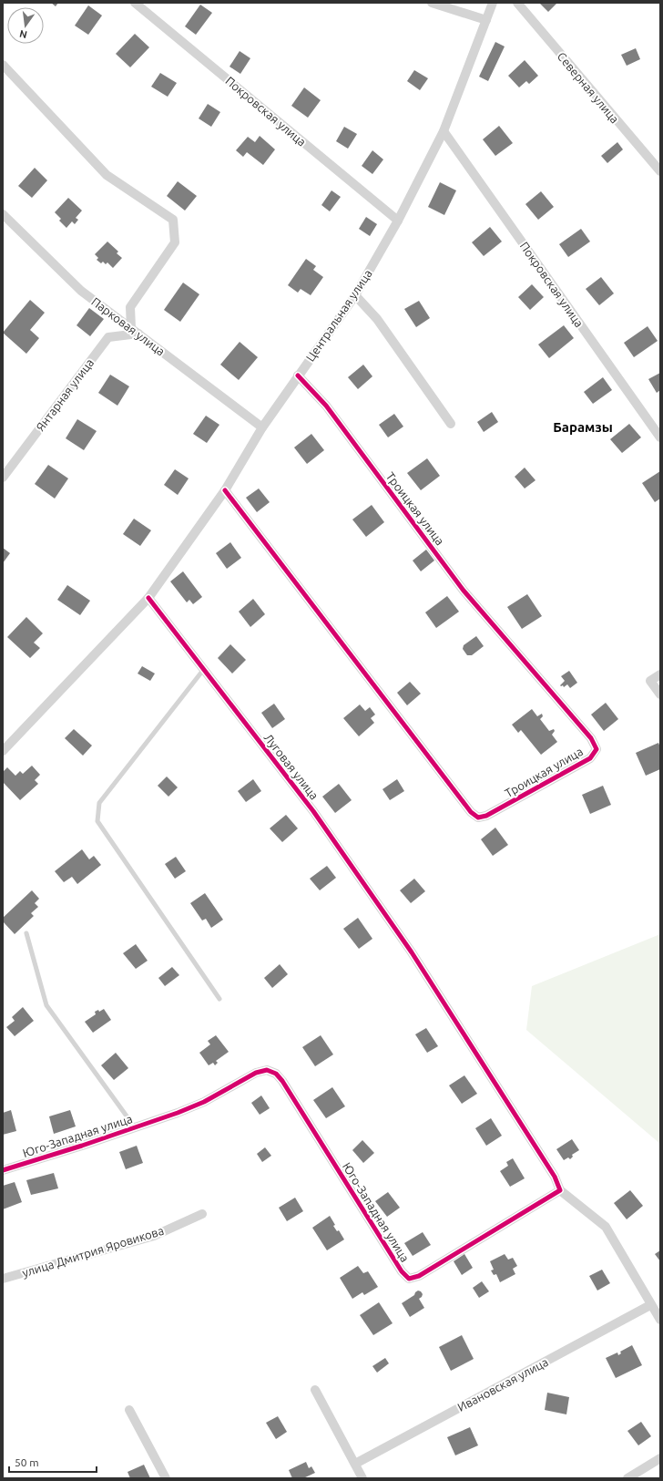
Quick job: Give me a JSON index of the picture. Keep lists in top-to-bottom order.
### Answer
{
  "streets": {
    "street": [
      "Северная улица",
      "Покровская улица",
      "Центральная улица",
      "Парковая улица",
      "Янтарная улица",
      "Троицкая улица",
      "Луговая улица",
      "Юго-Западная улица",
      "улица Дмитрия Яровикова",
      "Ивановская улица"
    ]
  },
  "crossings": [
    ["Покровская улица", "Центральная улица"],
    ["Центральная улица", "Парковая улица"],
    ["Центральная улица", "Троицкая улица"],
    ["Центральная улица", "Луговая улица"],
    ["Парковая улица", "Янтарная улица"],
    ["Луговая улица", "Юго-Западная улица"]
  ],
  "districts": ["Барамзы"],
  "scale_bar": "50 m",
  "north": "bottom"
}
